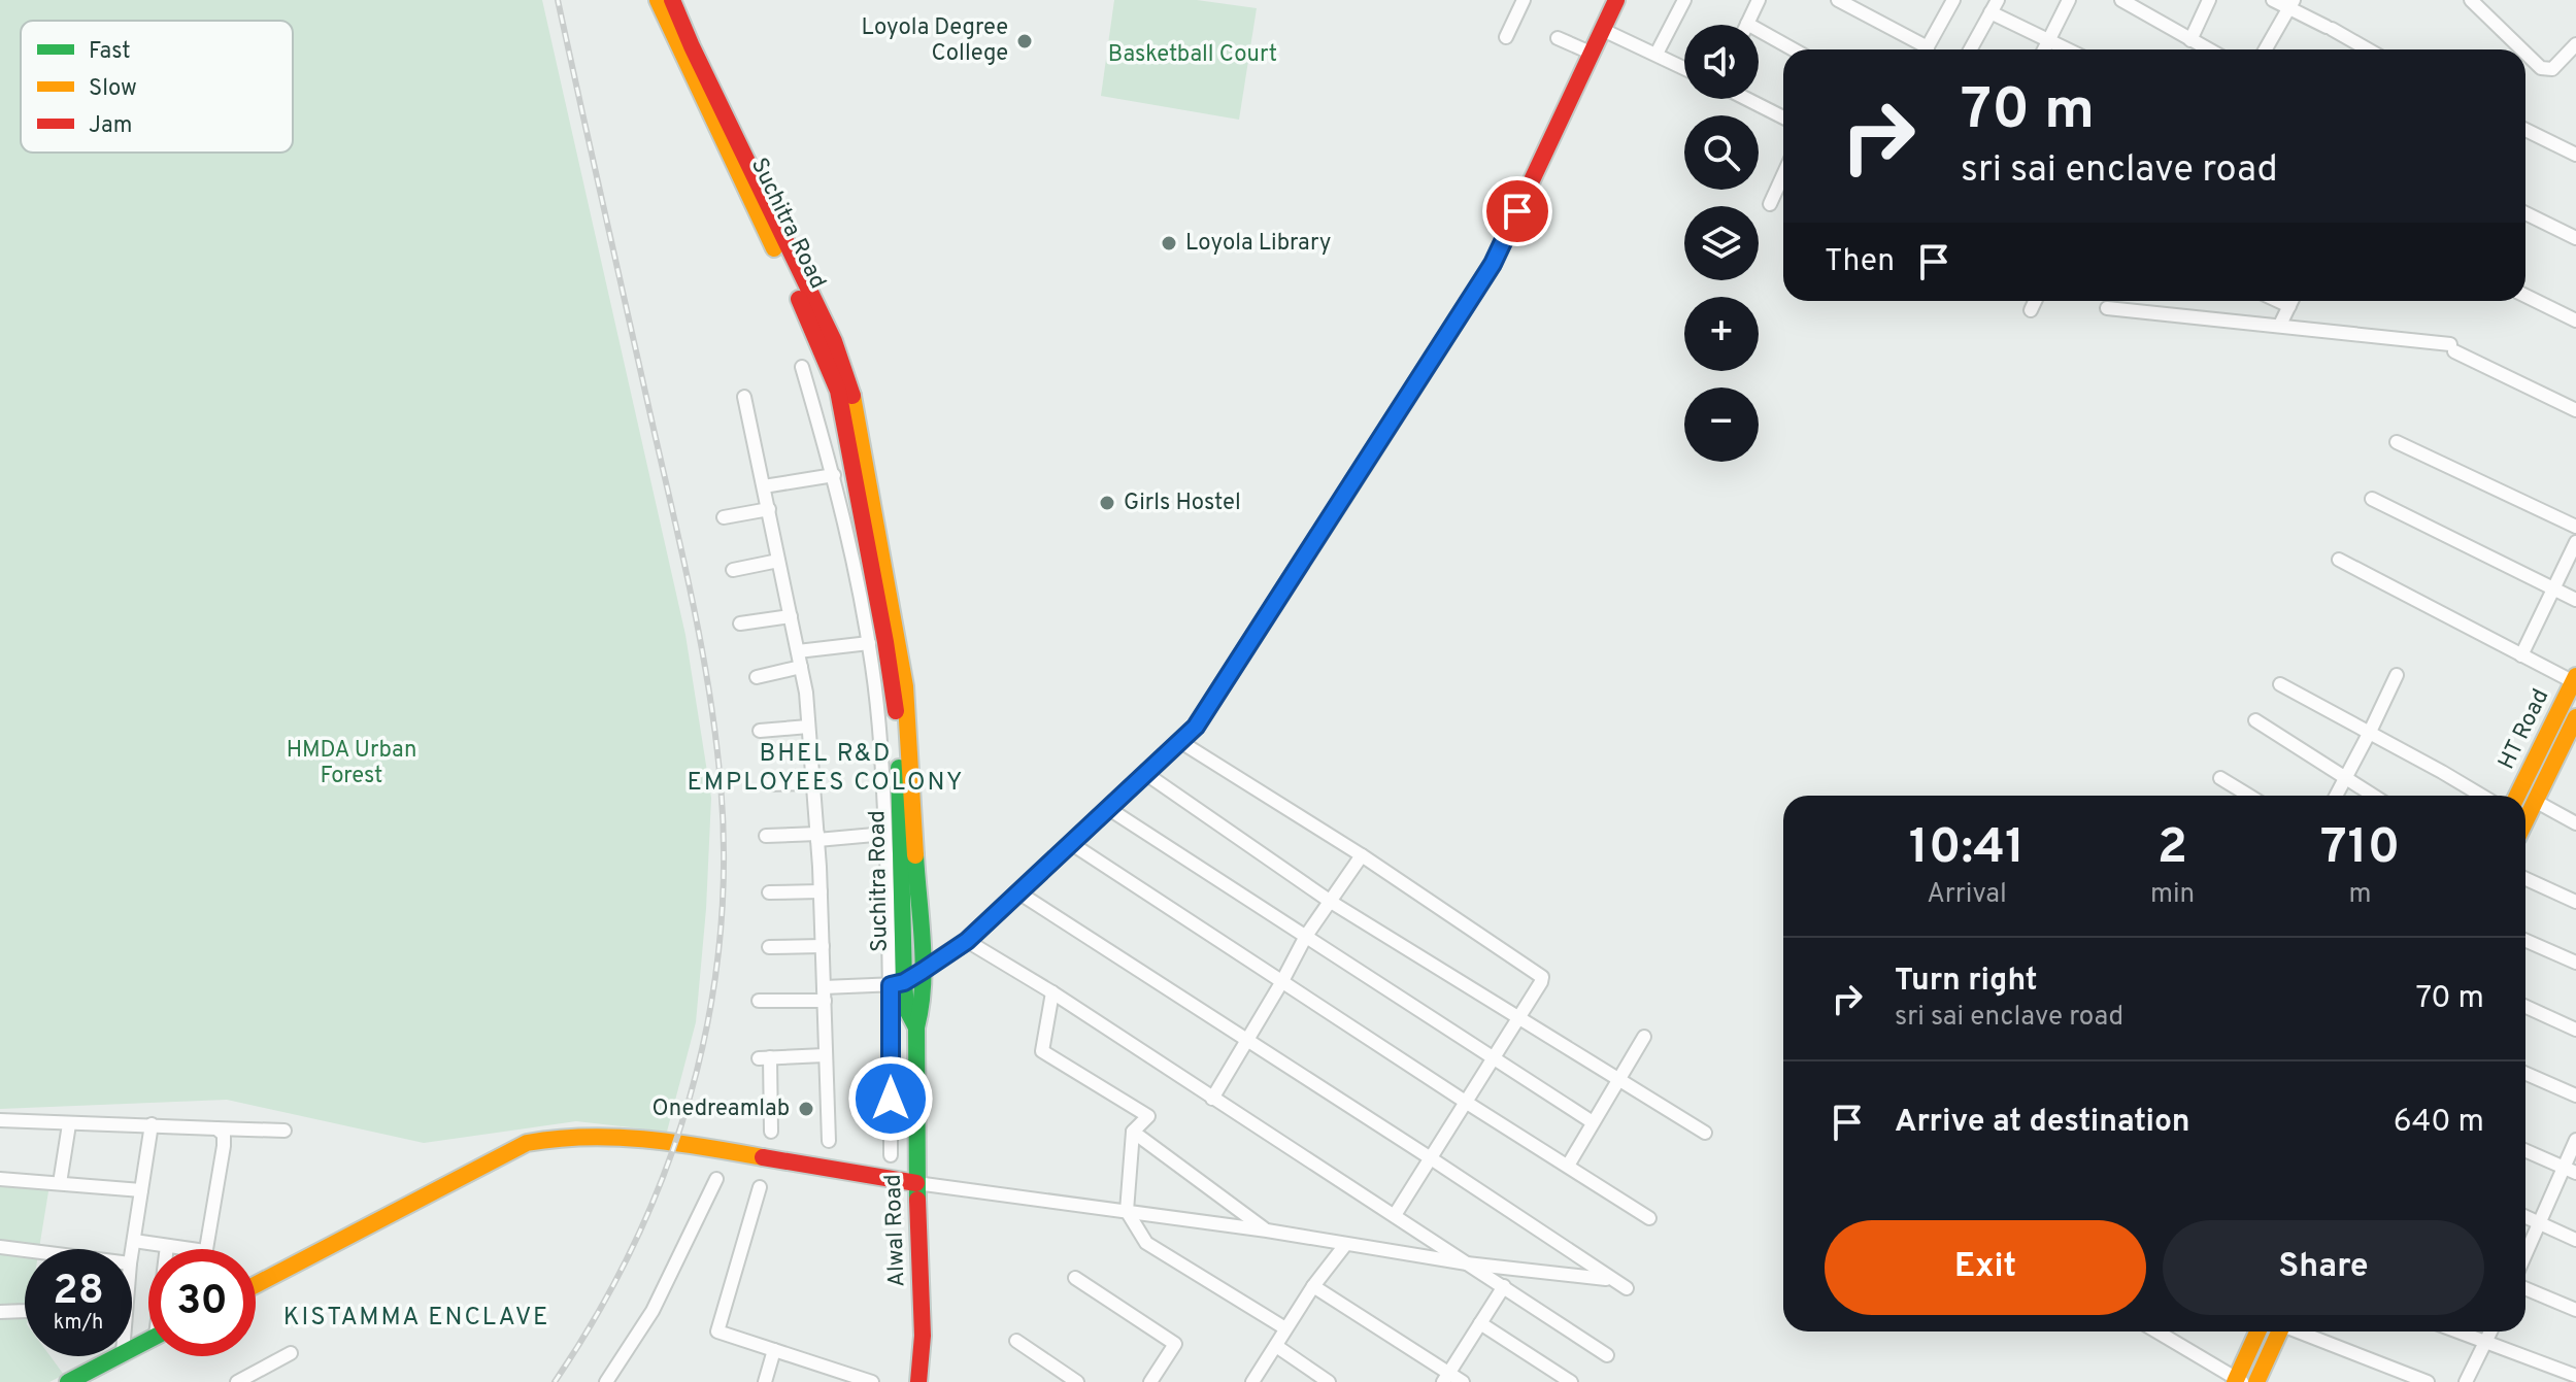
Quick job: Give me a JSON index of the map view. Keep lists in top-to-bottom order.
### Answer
{
  "streets": {
    "main road": ["Suchitra Road", "HT Road", "Alwal Road"]
  },
  "crossings": [
    ["Suchitra Road", "Alwal Road"]
  ],
  "districts": ["BHEL R&D EMPLOYEES COLONY", "KISTAMMA ENCLAVE"],
  "parks": ["Basketball Court", "HMDA Urban Forest"],
  "places": [
    "Loyola Degree College",
    "Loyola Library",
    "Girls Hostel",
    "Onedreamlab"
  ],
  "legend": ["Fast", "Slow", "Jam"],
  "page": {
    "map_buttons": ["+", "−"],
    "turn": ["70 m", "sri sai enclave road"],
    "then": "Then",
    "eta": [
      "10:41",
      "Arrival",
      "2",
      "min",
      "710",
      "m"
    ],
    "list": [
      {
        "name": "Turn right",
        "note": "sri sai enclave road",
        "value": "70 m"
      },
      {
        "name": "Arrive at destination",
        "value": "640 m"
      }
    ],
    "buttons": ["Exit", "Share"],
    "speed": "28 km/h",
    "limit": "30"
  }
}
